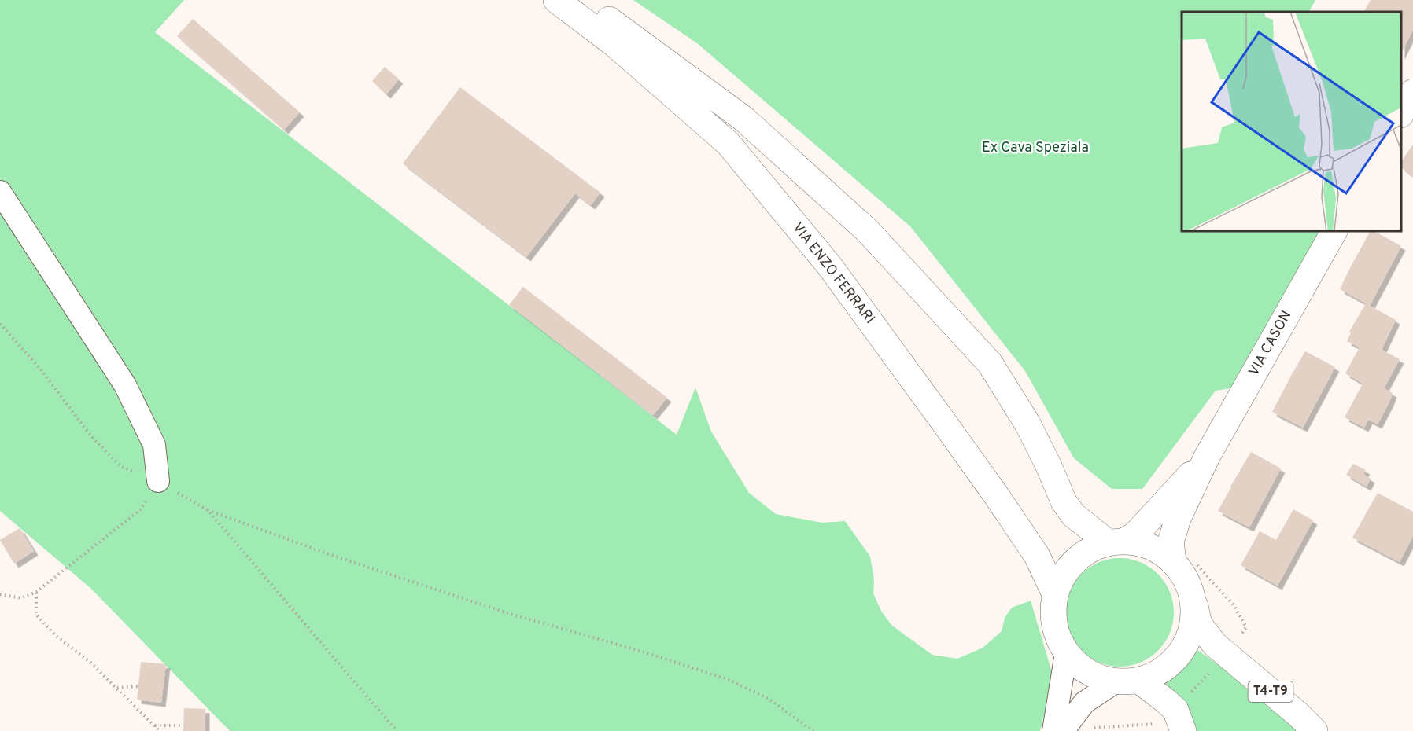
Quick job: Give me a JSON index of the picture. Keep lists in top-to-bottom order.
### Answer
{
  "streets": {
    "main road": ["VIA ENZO FERRARI", "VIA CASON", "T4-T9"]
  },
  "crossings": [
    ["VIA ENZO FERRARI", "VIA CASON"],
    ["VIA ENZO FERRARI", "T4-T9"],
    ["VIA CASON", "T4-T9"]
  ],
  "parks": ["Ex Cava Speziala"]
}
